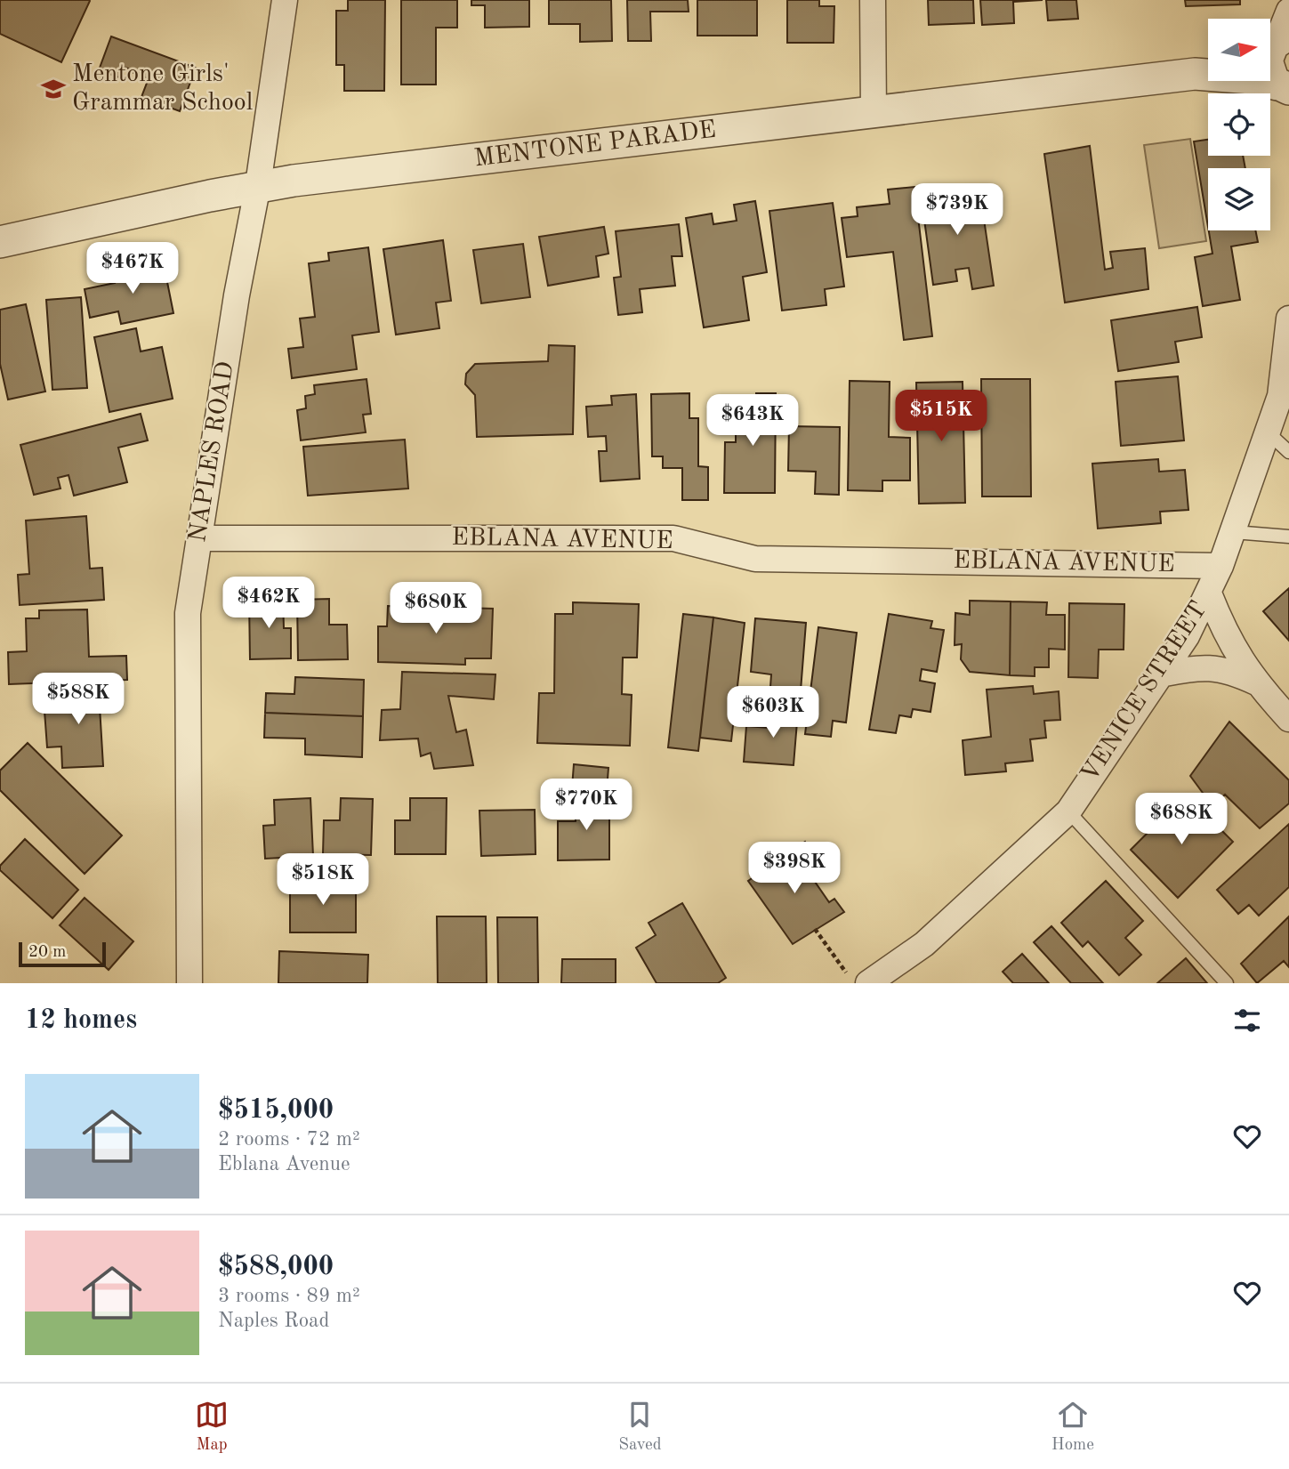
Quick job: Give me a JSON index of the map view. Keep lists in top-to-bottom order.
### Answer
{
  "streets": {
    "street": [
      "MENTONE PARADE",
      "NAPLES ROAD",
      "EBLANA AVENUE",
      "VENICE STREET"
    ]
  },
  "crossings": [
    ["MENTONE PARADE", "NAPLES ROAD"],
    ["NAPLES ROAD", "EBLANA AVENUE"],
    ["EBLANA AVENUE", "VENICE STREET"]
  ],
  "places": {
    "school or university": ["Mentone Girls' Grammar School"]
  },
  "scale_bar": "20 m",
  "north": "right",
  "page": {
    "price": [
      "$739K",
      "$467K",
      "$515K",
      "$643K",
      "$462K",
      "$680K",
      "$588K",
      "$603K",
      "$770K",
      "$688K",
      "$398K",
      "$518K"
    ],
    "scale": "20 m",
    "heading": "12 homes",
    "list": [
      {
        "name": "$515,000",
        "note": "2 rooms · 72 m² · Eblana Avenue"
      },
      {
        "name": "$588,000",
        "note": "3 rooms · 89 m² · Naples Road"
      }
    ],
    "tabs": ["Map", "Saved", "Home"]
  }
}
